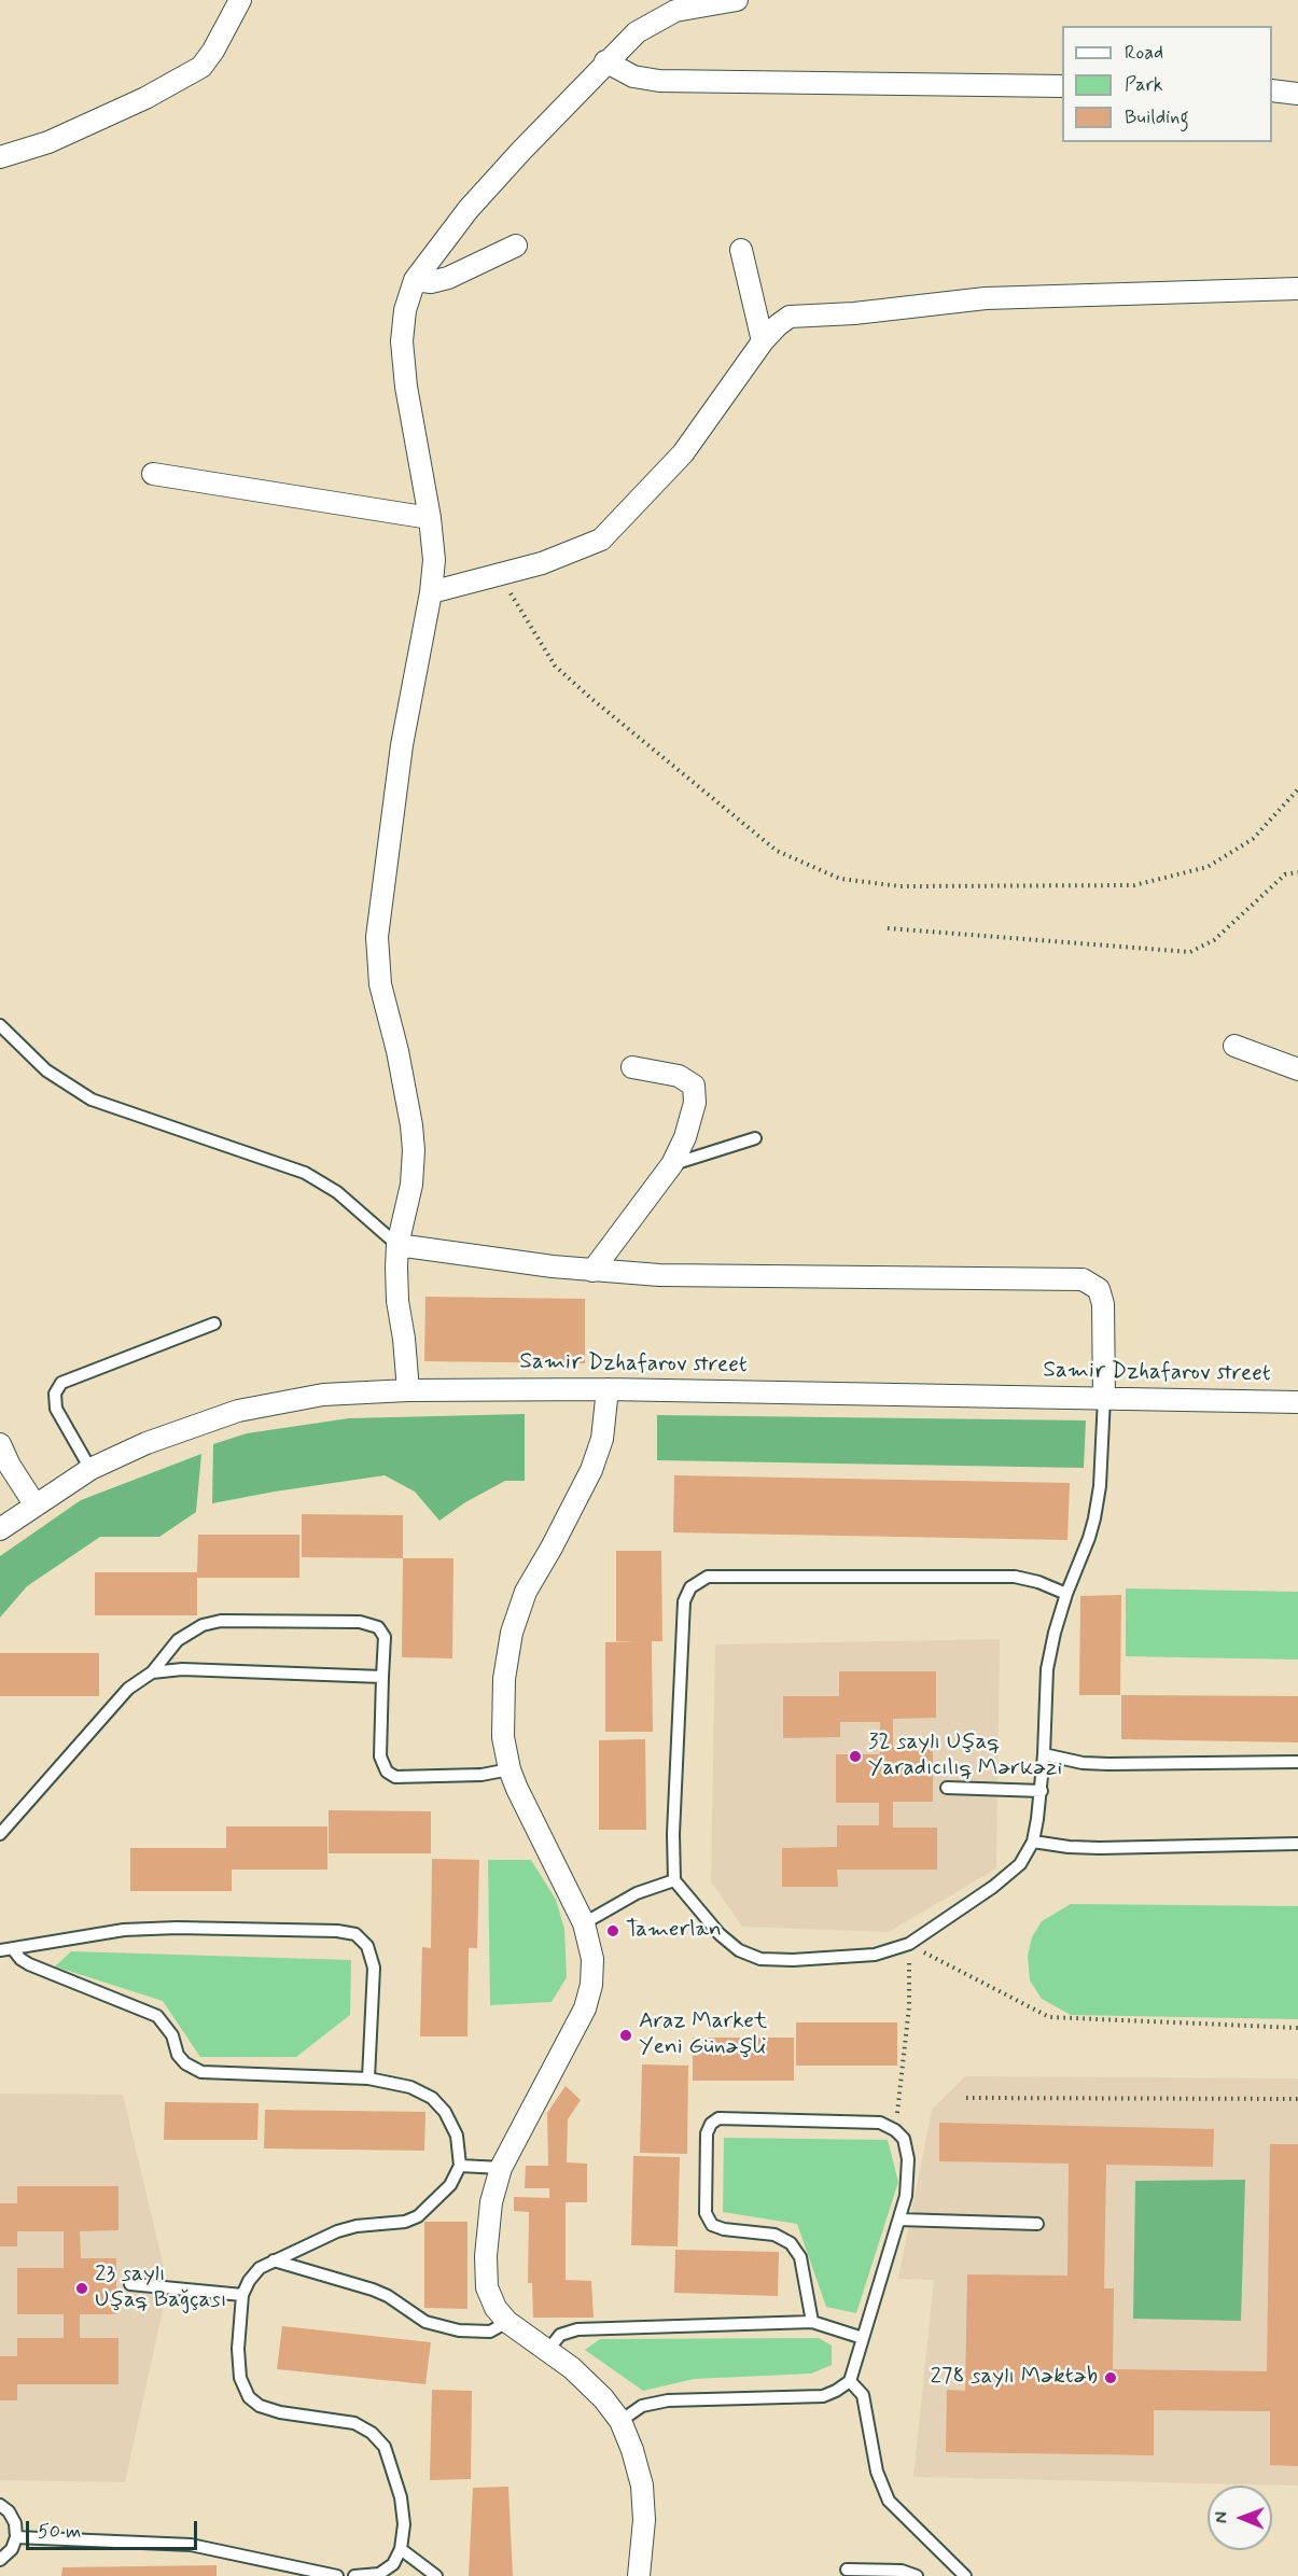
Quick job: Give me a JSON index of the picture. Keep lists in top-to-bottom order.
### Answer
{
  "streets": {
    "street": ["Samir Dzhafarov street"]
  },
  "places": [
    "32 saylı Uşaq Yaradıcılıq Mərkəzi",
    "Tamerlan",
    "Araz Market Yeni Günəşli",
    "23 saylı Uşaq Bağçası",
    "278 saylı Məktəb"
  ],
  "legend": ["Road", "Park", "Building"],
  "scale_bar": "50 m",
  "north": "left"
}
